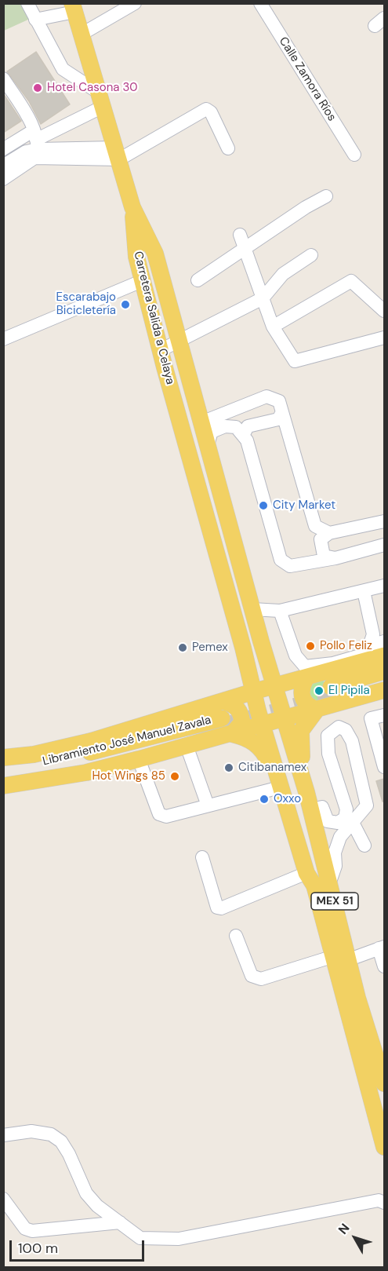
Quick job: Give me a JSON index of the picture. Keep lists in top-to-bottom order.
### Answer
{
  "streets": {
    "main road": ["Carretera Salida a Celaya", "Libramiento José Manuel Zavala", "MEX 51"],
    "street": ["Calle Zamora Ríos"]
  },
  "crossings": [
    ["Carretera Salida a Celaya", "MEX 51"]
  ],
  "places": [
    "Hotel Casona 30",
    "Escarabajo Bicicletería",
    "City Market",
    "Pollo Feliz",
    "Pemex",
    "El Pipila",
    "Citibanamex",
    "Hot Wings 85",
    "Oxxo"
  ],
  "scale_bar": "100 m",
  "north": "top left"
}
